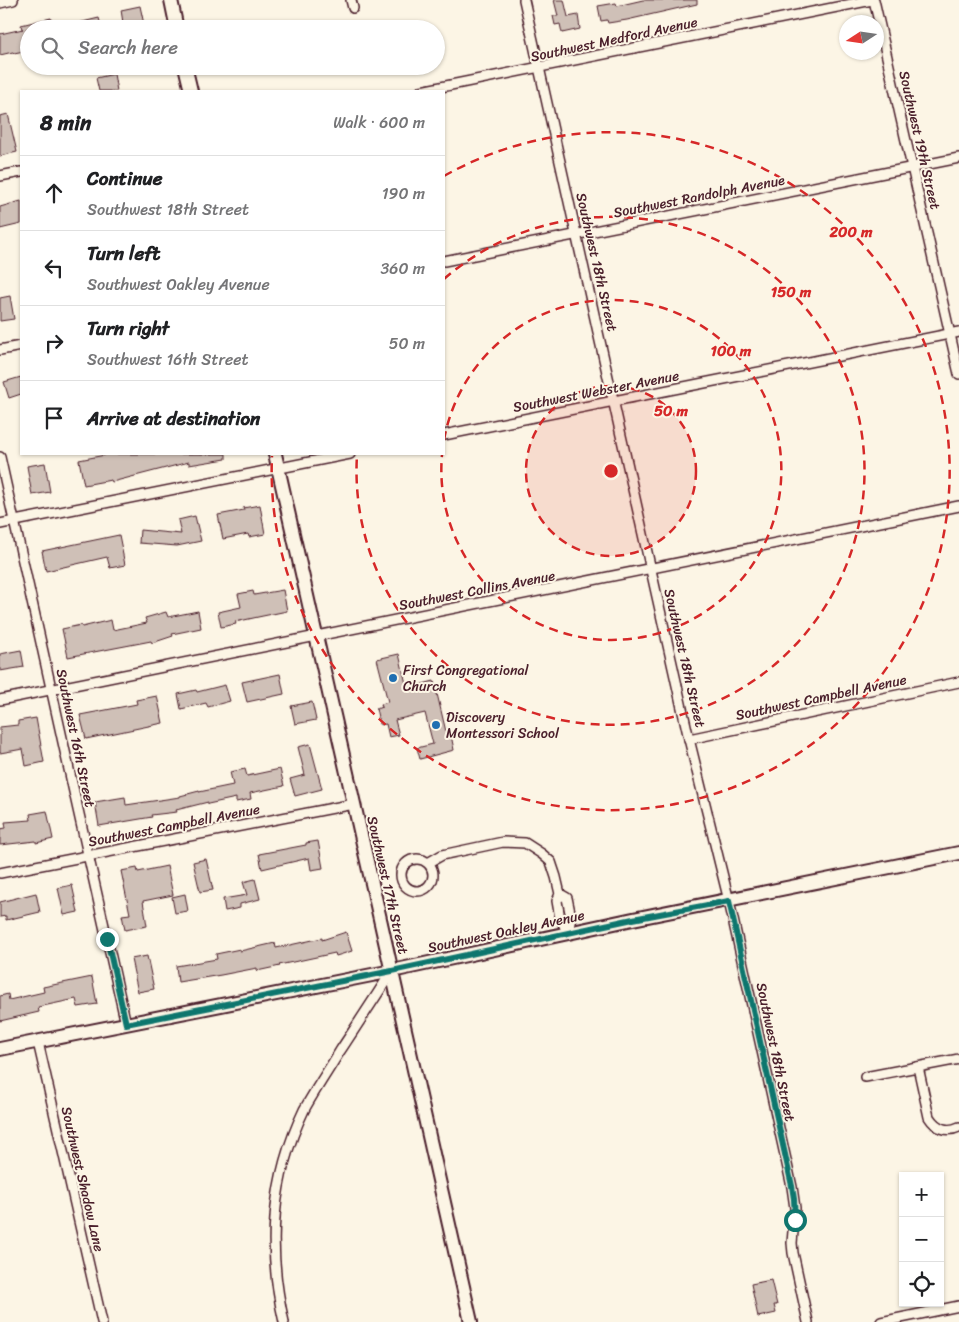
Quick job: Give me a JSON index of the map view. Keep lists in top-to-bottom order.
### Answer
{
  "streets": {
    "street": [
      "Southwest Medford Avenue",
      "Southwest 19th Street",
      "Southwest Randolph Avenue",
      "Southwest 18th Street",
      "Southwest Webster Avenue",
      "Southwest Collins Avenue",
      "Southwest Campbell Avenue",
      "Southwest 16th Street",
      "Southwest 17th Street",
      "Southwest Oakley Avenue",
      "Southwest Shadow Lane"
    ]
  },
  "crossings": [
    ["Southwest Medford Avenue", "Southwest 19th Street"],
    ["Southwest Medford Avenue", "Southwest 18th Street"],
    ["Southwest 19th Street", "Southwest Randolph Avenue"],
    ["Southwest 19th Street", "Southwest Webster Avenue"],
    ["Southwest Randolph Avenue", "Southwest 18th Street"],
    ["Southwest 18th Street", "Southwest Webster Avenue"],
    ["Southwest 18th Street", "Southwest Collins Avenue"],
    ["Southwest 18th Street", "Southwest Campbell Avenue"],
    ["Southwest 18th Street", "Southwest Oakley Avenue"],
    ["Southwest Collins Avenue", "Southwest 16th Street"],
    ["Southwest Collins Avenue", "Southwest 17th Street"],
    ["Southwest Campbell Avenue", "Southwest 16th Street"],
    ["Southwest Campbell Avenue", "Southwest 17th Street"],
    ["Southwest 16th Street", "Southwest Oakley Avenue"],
    ["Southwest 17th Street", "Southwest Oakley Avenue"],
    ["Southwest Oakley Avenue", "Southwest Shadow Lane"]
  ],
  "places": ["First Congregational Church", "Discovery Montessori School"],
  "north": "left",
  "page": {
    "search": "Search here",
    "heading": ["8 min", "Walk · 600 m"],
    "list": [
      ["Continue", "Southwest 18th Street", "190 m"],
      ["Turn left", "Southwest Oakley Avenue", "360 m"],
      ["Turn right", "Southwest 16th Street", "50 m"],
      "Arrive at destination"
    ],
    "map_buttons": ["+", "−"]
  },
  "rings": [
    "200 m",
    "150 m",
    "100 m",
    "50 m"
  ]
}
